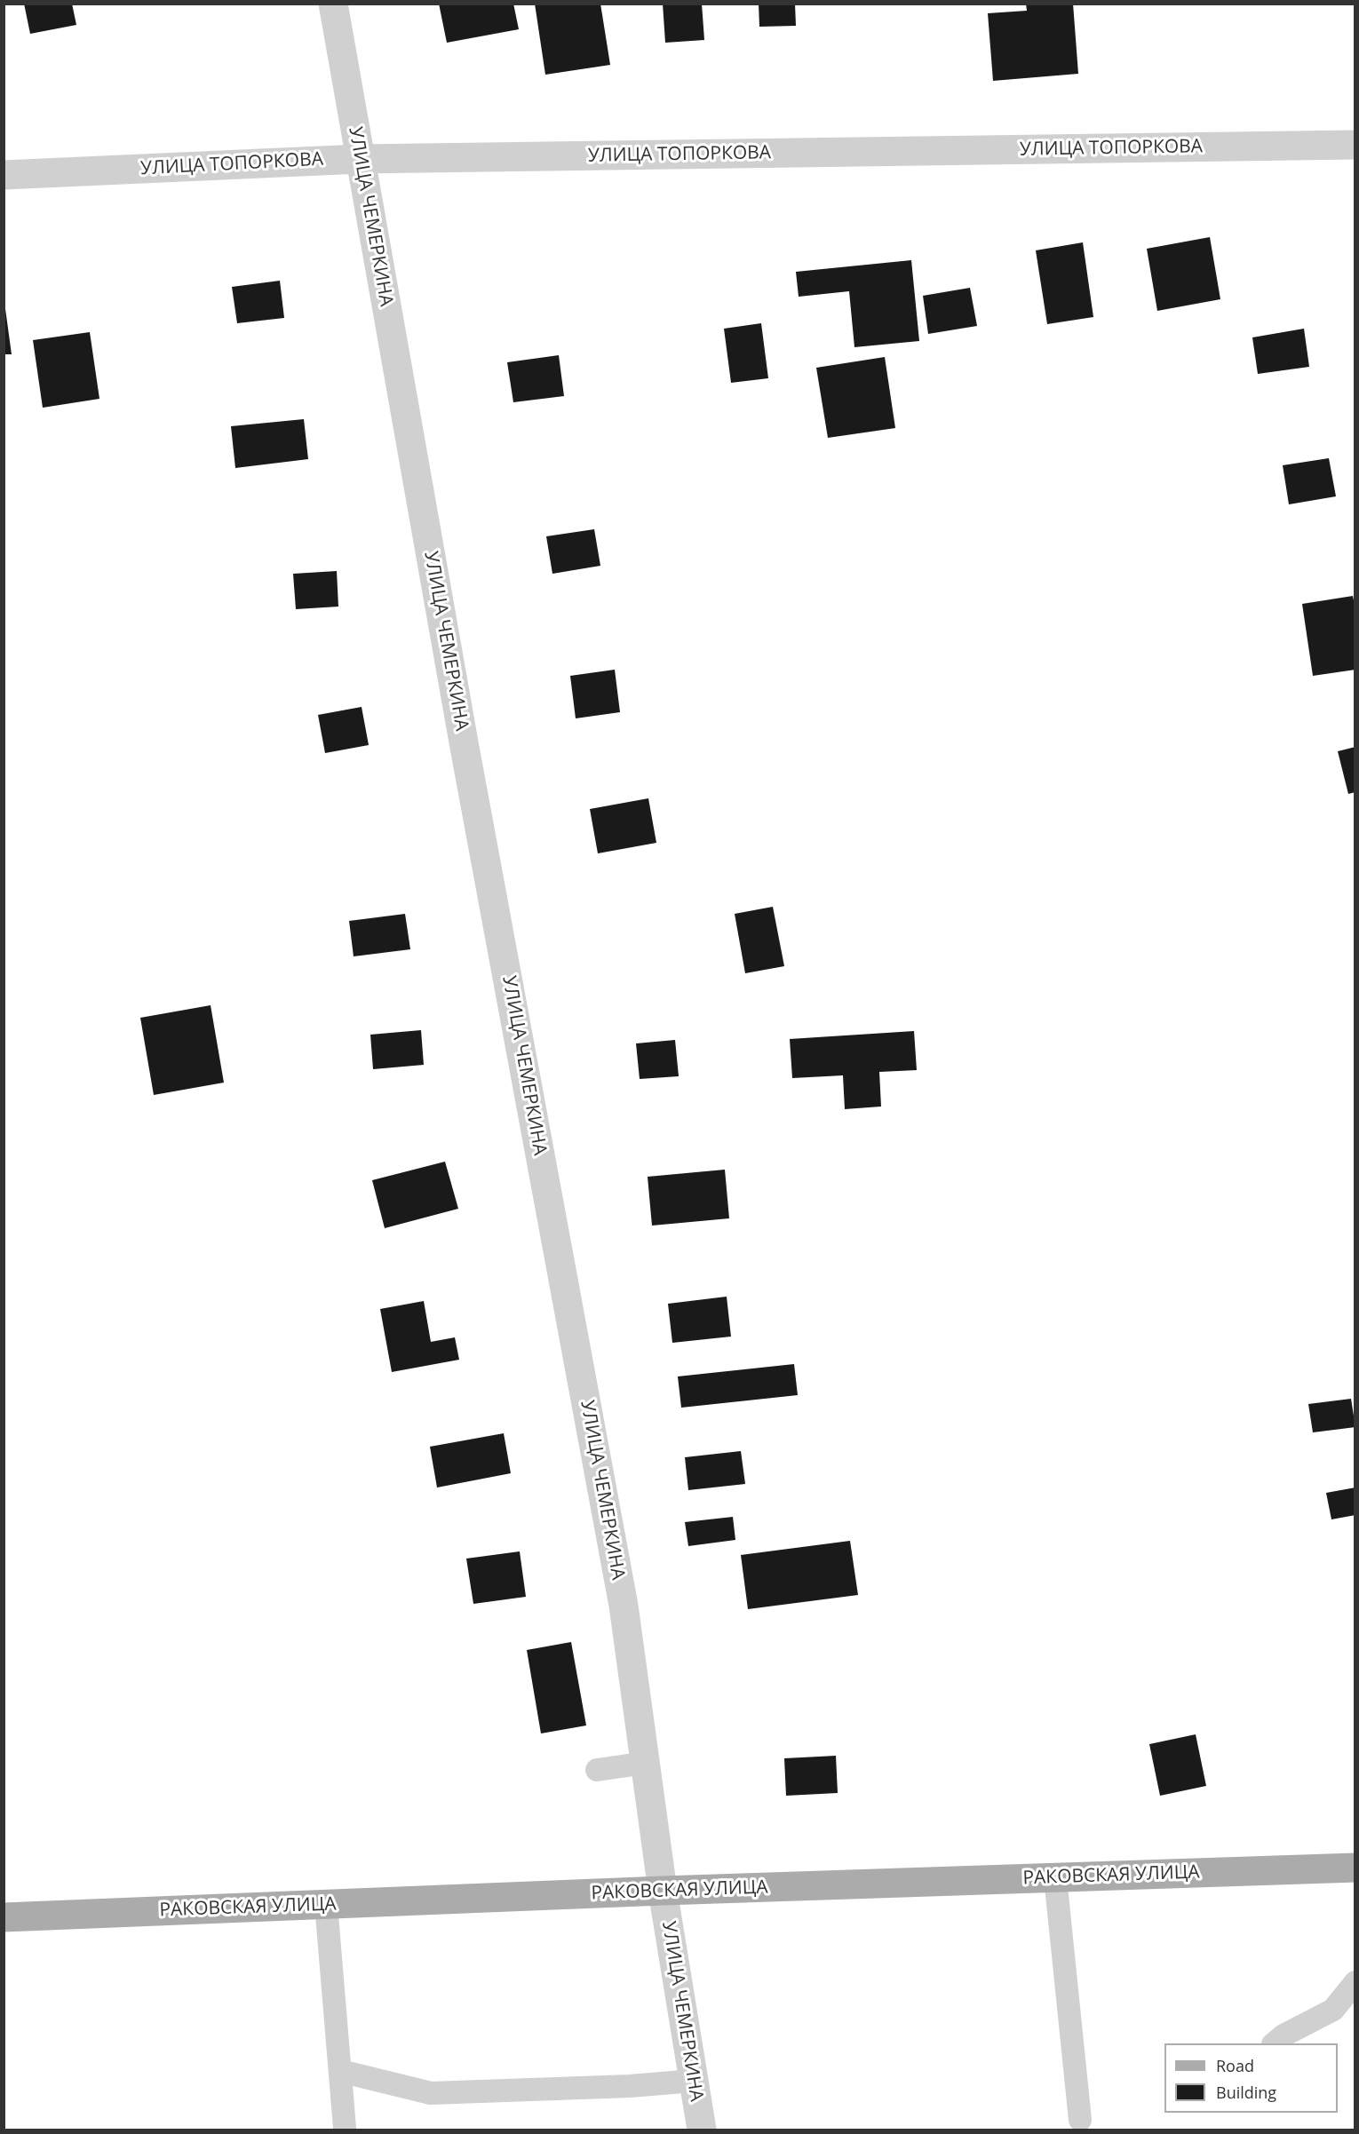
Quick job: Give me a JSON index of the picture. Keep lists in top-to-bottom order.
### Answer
{
  "streets": {
    "main road": ["РАКОВСКАЯ УЛИЦА"],
    "street": ["УЛИЦА ТОПОРКОВА", "УЛИЦА ЧЕМЕРКИНА"]
  },
  "crossings": [
    ["УЛИЦА ТОПОРКОВА", "УЛИЦА ЧЕМЕРКИНА"],
    ["УЛИЦА ЧЕМЕРКИНА", "РАКОВСКАЯ УЛИЦА"]
  ],
  "legend": ["Road", "Building"]
}
